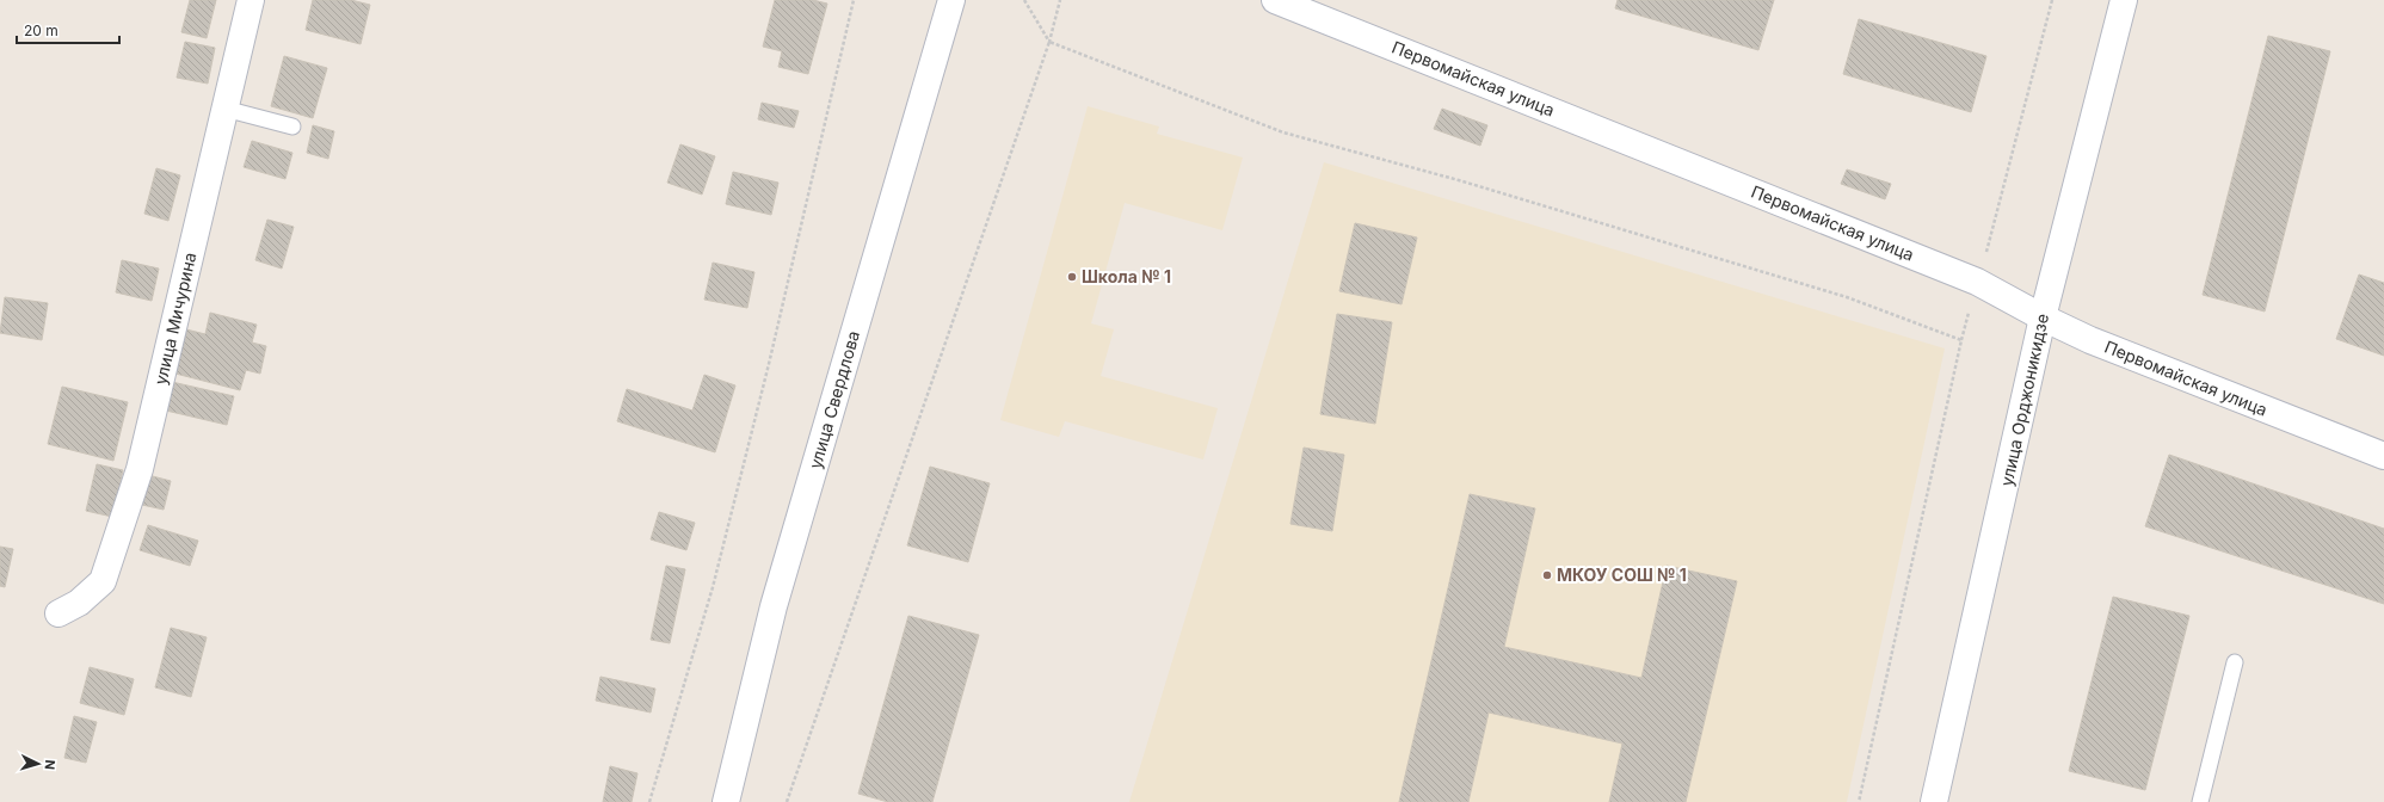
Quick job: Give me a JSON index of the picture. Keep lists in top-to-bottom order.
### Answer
{
  "streets": {
    "street": [
      "Первомайская улица",
      "улица Мичурина",
      "улица Свердлова",
      "улица Орджоникидзе"
    ]
  },
  "crossings": [
    ["Первомайская улица", "улица Орджоникидзе"]
  ],
  "places": ["Школа № 1", "МКОУ СОШ № 1"],
  "scale_bar": "20 m",
  "north": "right"
}
